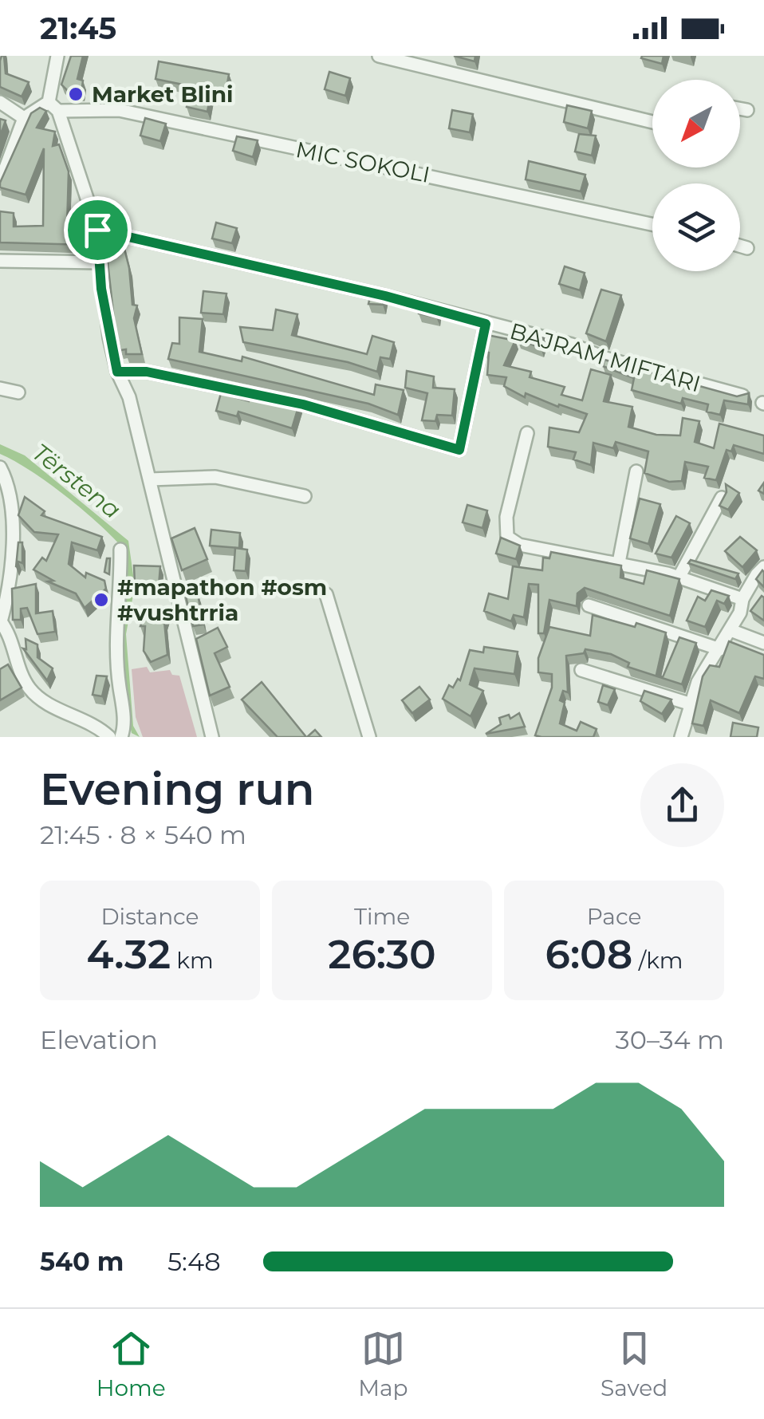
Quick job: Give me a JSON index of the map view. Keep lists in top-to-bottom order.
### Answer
{
  "streets": {
    "street": ["MIC SOKOLI", "BAJRAM MIFTARI"]
  },
  "water": ["Tërstena"],
  "places": ["Market Blini", "#mapathon #osm #vushtrria"],
  "north": "bottom left",
  "page": {
    "status": "21:45",
    "heading": ["Evening run", "21:45 · 8 × 540 m"],
    "stats": [
      ["Distance", "4.32 km"],
      ["Time", "26:30"],
      ["Pace", "6:08 /km"]
    ],
    "chart": ["Elevation", "30–34 m"],
    "list": [
      {
        "name": "540 m",
        "note": "5:48"
      }
    ],
    "tabs": ["Home", "Map", "Saved"]
  }
}
